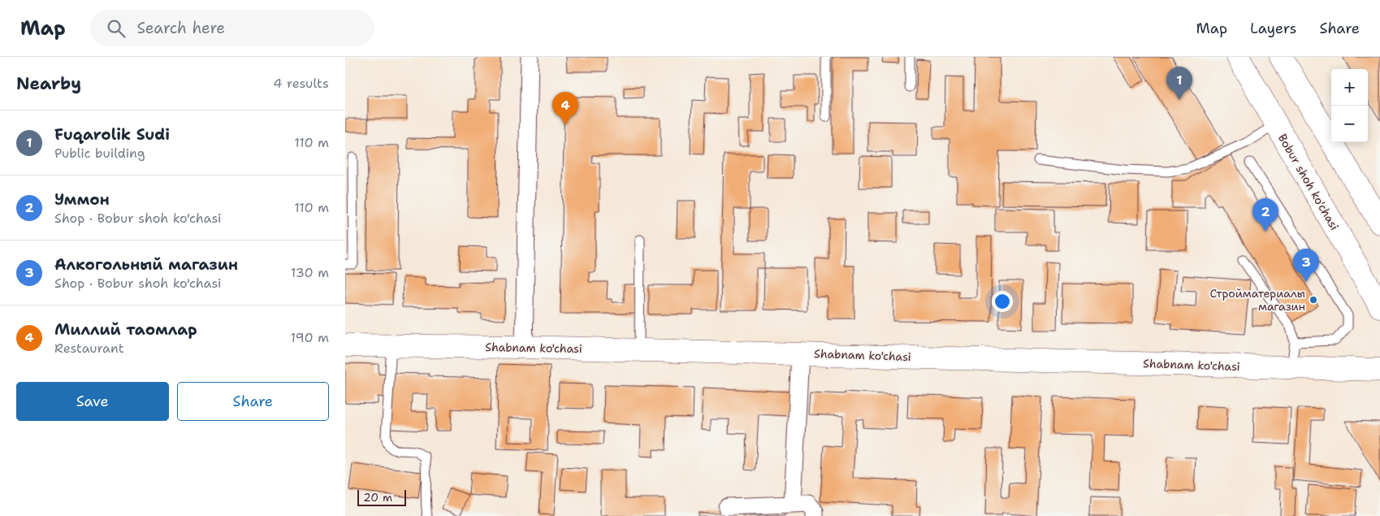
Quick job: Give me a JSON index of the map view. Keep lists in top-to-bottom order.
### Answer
{
  "streets": {
    "street": ["Bobur shoh ko'chasi", "Shabnam ko'chasi"]
  },
  "places": ["Стройматериалы магазин"],
  "scale_bar": "20 m",
  "page": {
    "header": "Map",
    "search": "Search here",
    "nav": ["Map", "Layers", "Share"],
    "heading": ["Nearby", "4 results"],
    "pins": [
      "1",
      "4",
      "2",
      "3"
    ],
    "map_buttons": ["+", "−"],
    "list": [
      {
        "mark": "1",
        "name": "Fuqarolik Sudi",
        "note": "Public building",
        "value": "110 m"
      },
      {
        "mark": "2",
        "name": "Уммон",
        "note": "Shop · Bobur shoh ko'chasi",
        "value": "110 m"
      },
      {
        "mark": "3",
        "name": "Алкогольный магазин",
        "note": "Shop · Bobur shoh ko'chasi",
        "value": "130 m"
      },
      {
        "mark": "4",
        "name": "Миллий таомлар",
        "note": "Restaurant",
        "value": "190 m"
      }
    ],
    "buttons": ["Save", "Share"],
    "scale": "20 m"
  }
}
